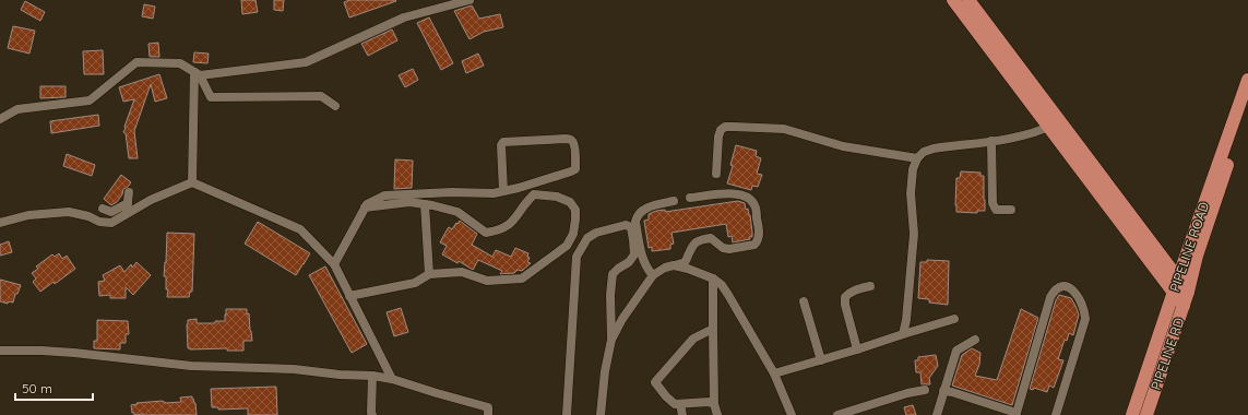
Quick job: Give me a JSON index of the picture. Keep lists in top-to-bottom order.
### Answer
{
  "streets": {
    "main road": ["PIPELINE ROAD", "PIPELINE RD"]
  },
  "crossings": [
    ["PIPELINE ROAD", "PIPELINE RD"]
  ],
  "scale_bar": "50 m"
}
